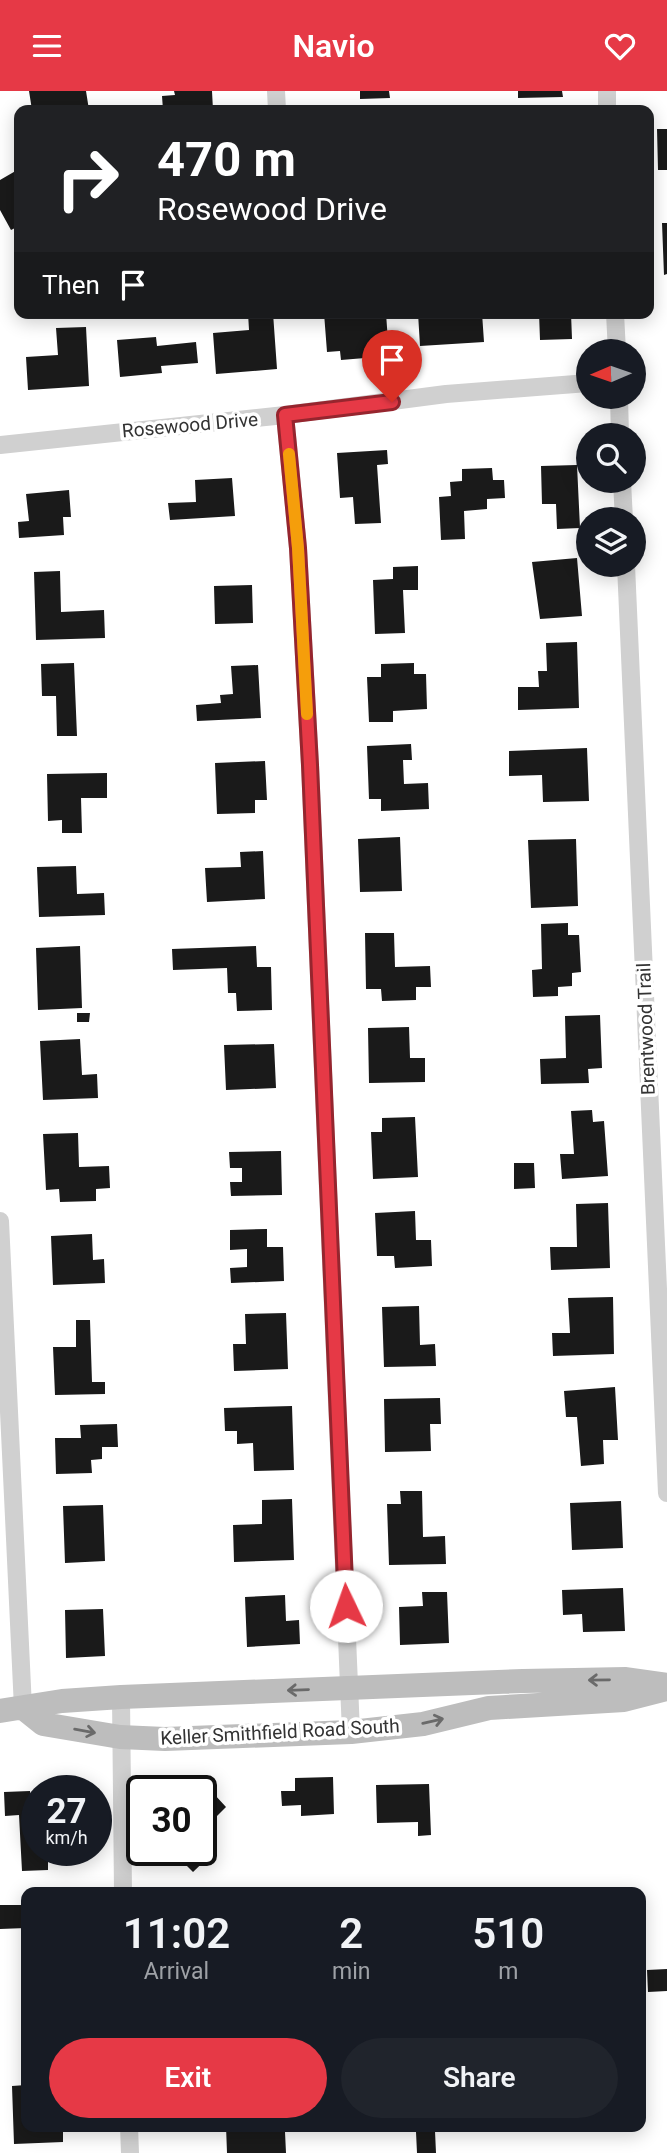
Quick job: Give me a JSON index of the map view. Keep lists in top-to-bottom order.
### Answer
{
  "streets": {
    "main road": ["Keller Smithfield Road South"],
    "street": ["Rosewood Drive", "Brentwood Trail"]
  },
  "north": "left",
  "page": {
    "header": "Navio",
    "turn": ["470 m", "Rosewood Drive"],
    "then": "Then",
    "speed": "27 km/h",
    "limit": "30",
    "eta": [
      "11:02",
      "Arrival",
      "2",
      "min",
      "510",
      "m"
    ],
    "buttons": ["Exit", "Share"]
  }
}
